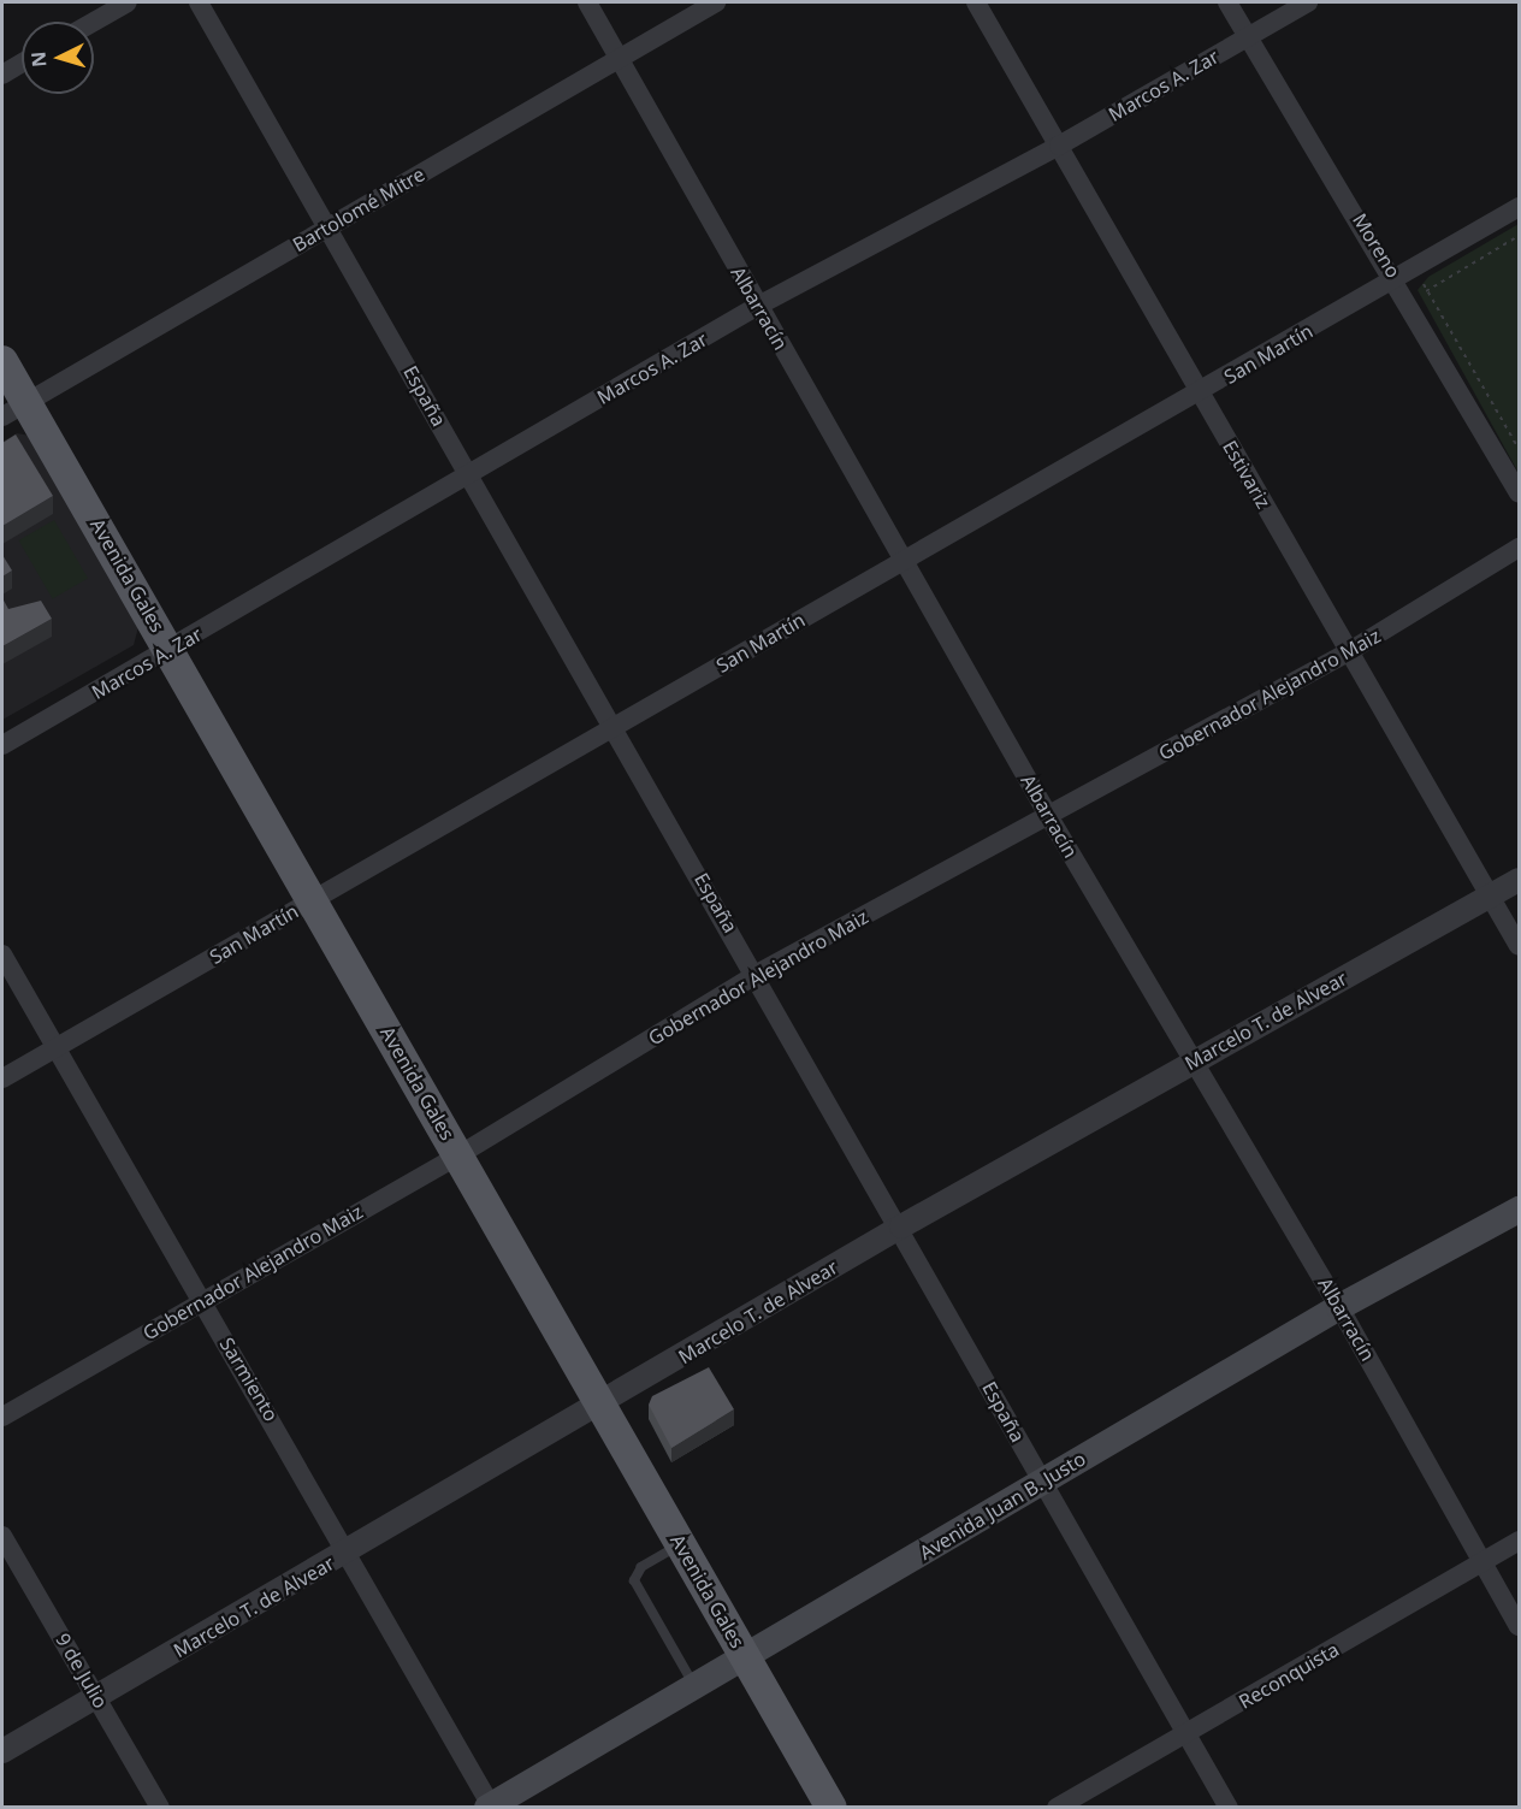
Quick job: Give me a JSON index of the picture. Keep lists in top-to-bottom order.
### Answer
{
  "streets": {
    "main road": ["Avenida Gales", "Avenida Juan B. Justo"],
    "street": [
      "Marcos A. Zar",
      "Bartolomé Mitre",
      "Moreno",
      "Albarracín",
      "San Martín",
      "España",
      "Estivariz",
      "Gobernador Alejandro Maiz",
      "Marcelo T. de Alvear",
      "Sarmiento",
      "9 de Julio",
      "Reconquista"
    ]
  },
  "crossings": [
    ["Marcos A. Zar", "Moreno"],
    ["Marcos A. Zar", "Albarracín"],
    ["Marcos A. Zar", "España"],
    ["Marcos A. Zar", "Estivariz"],
    ["Marcos A. Zar", "Avenida Gales"],
    ["Bartolomé Mitre", "Albarracín"],
    ["Bartolomé Mitre", "España"],
    ["Bartolomé Mitre", "Avenida Gales"],
    ["Moreno", "San Martín"],
    ["Albarracín", "San Martín"],
    ["Albarracín", "Gobernador Alejandro Maiz"],
    ["Albarracín", "Marcelo T. de Alvear"],
    ["Albarracín", "Avenida Juan B. Justo"],
    ["Albarracín", "Reconquista"],
    ["San Martín", "España"],
    ["San Martín", "Estivariz"],
    ["San Martín", "Avenida Gales"],
    ["San Martín", "Sarmiento"],
    ["España", "Gobernador Alejandro Maiz"],
    ["España", "Marcelo T. de Alvear"],
    ["España", "Avenida Juan B. Justo"],
    ["España", "Reconquista"],
    ["Estivariz", "Gobernador Alejandro Maiz"],
    ["Estivariz", "Marcelo T. de Alvear"],
    ["Avenida Gales", "Gobernador Alejandro Maiz"],
    ["Avenida Gales", "Marcelo T. de Alvear"],
    ["Avenida Gales", "Avenida Juan B. Justo"],
    ["Gobernador Alejandro Maiz", "Sarmiento"],
    ["Marcelo T. de Alvear", "Sarmiento"],
    ["Marcelo T. de Alvear", "9 de Julio"],
    ["Sarmiento", "Avenida Juan B. Justo"]
  ],
  "north": "left"
}
